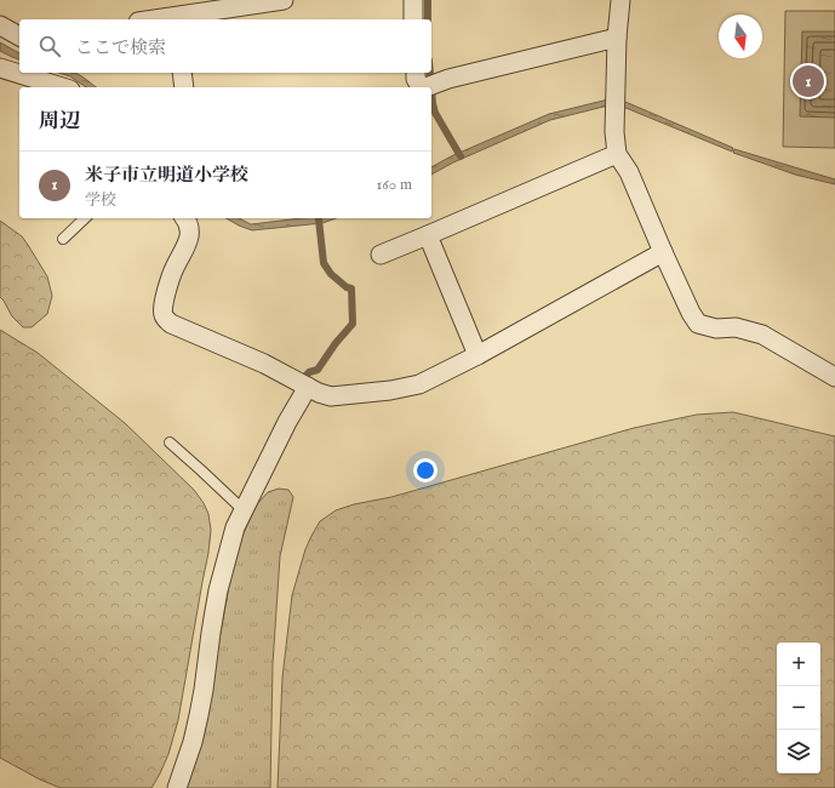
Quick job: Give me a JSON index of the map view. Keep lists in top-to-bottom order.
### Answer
{
  "north": "bottom",
  "page": {
    "search": "ここで検索",
    "pins": "1",
    "heading": "周辺",
    "list": [
      {
        "mark": "1",
        "name": "米子市立明道小学校",
        "note": "学校",
        "value": "160 m"
      }
    ],
    "map_buttons": ["+", "−"]
  }
}
